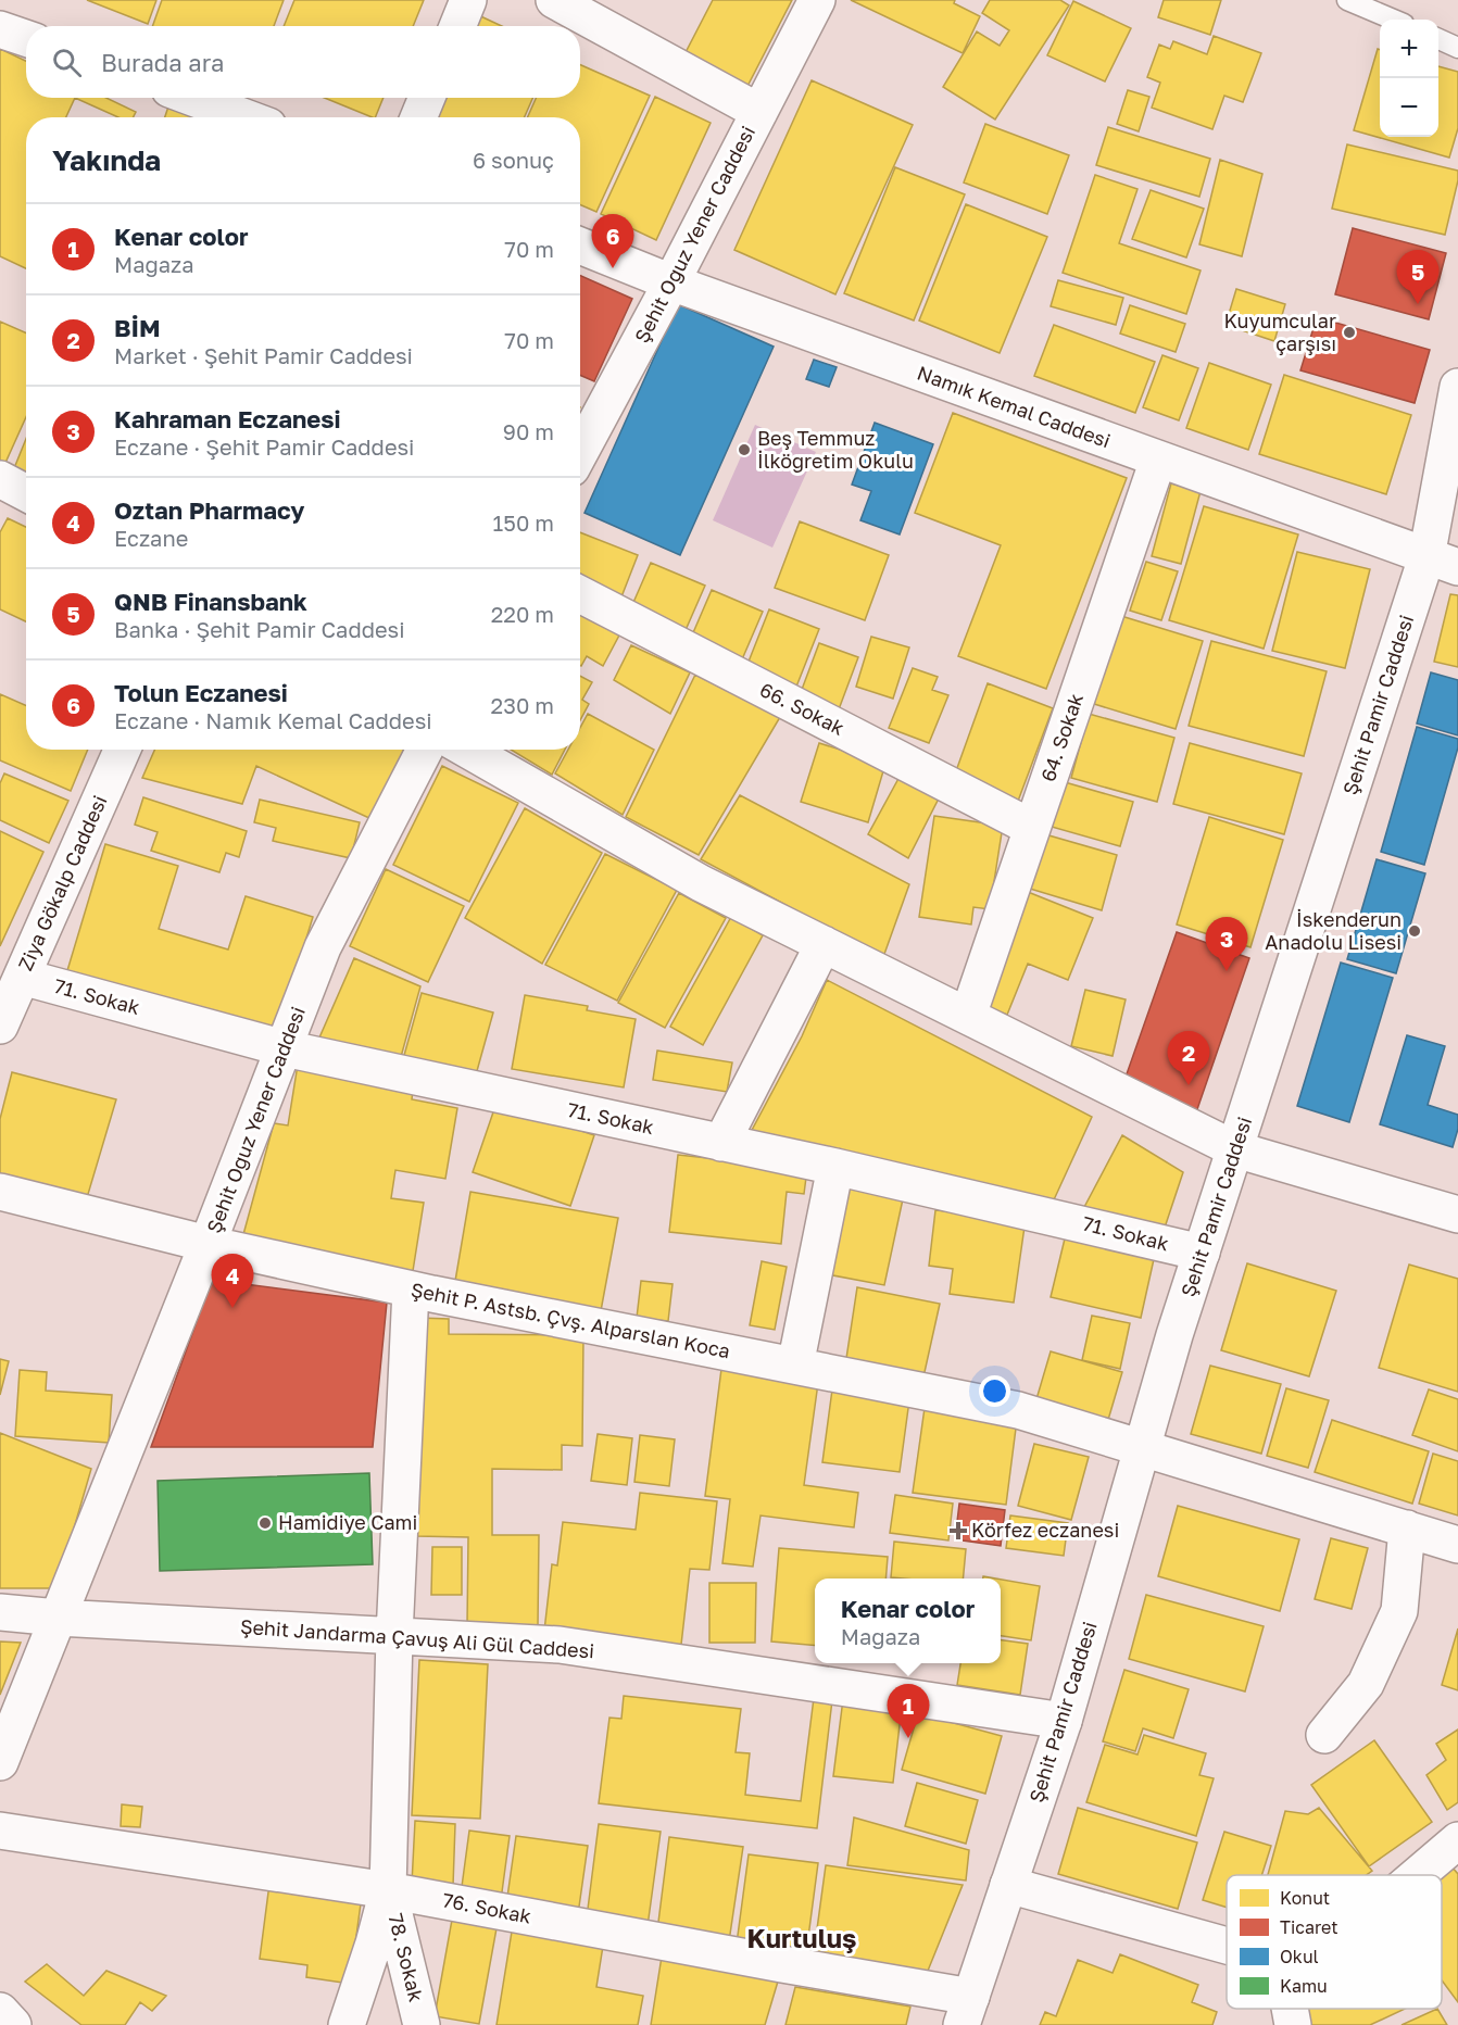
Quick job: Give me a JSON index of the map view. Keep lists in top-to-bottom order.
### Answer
{
  "streets": {
    "street": [
      "Şehit Oğuz Yener Caddesi",
      "Namık Kemal Caddesi",
      "Şehit Pamir Caddesi",
      "66. Sokak",
      "64. Sokak",
      "Ziya Gökalp Caddesi",
      "71. Sokak",
      "Şehit P. Astsb. Çvş. Alparslan Koca",
      "Şehit Jandarma Çavuş Ali Gül Caddesi",
      "76. Sokak",
      "78. Sokak"
    ]
  },
  "crossings": [
    ["Şehit Oğuz Yener Caddesi", "Namık Kemal Caddesi"],
    ["Şehit Oğuz Yener Caddesi", "71. Sokak"],
    ["Şehit Oğuz Yener Caddesi", "Şehit P. Astsb. Çvş. Alparslan Koca"],
    ["Şehit Oğuz Yener Caddesi", "Şehit Jandarma Çavuş Ali Gül Caddesi"],
    ["Namık Kemal Caddesi", "Şehit Pamir Caddesi"],
    ["Namık Kemal Caddesi", "64. Sokak"],
    ["Şehit Pamir Caddesi", "71. Sokak"],
    ["Şehit Pamir Caddesi", "Şehit P. Astsb. Çvş. Alparslan Koca"],
    ["Şehit Pamir Caddesi", "Şehit Jandarma Çavuş Ali Gül Caddesi"],
    ["Şehit Pamir Caddesi", "76. Sokak"],
    ["66. Sokak", "64. Sokak"],
    ["Ziya Gökalp Caddesi", "71. Sokak"],
    ["76. Sokak", "78. Sokak"]
  ],
  "districts": ["Kurtuluş"],
  "places": {
    "other": [
      "Kuyumcular çarşısı",
      "Beş Temmuz İlköğretim Okulu",
      "İskenderun Anadolu Lisesi",
      "Hamidiye Cami"
    ],
    "health": ["Körfez eczanesi"]
  },
  "legend": [
    "Konut",
    "Ticaret",
    "Okul",
    "Kamu"
  ],
  "page": {
    "map_buttons": ["+", "−"],
    "search": "Burada ara",
    "heading": ["Yakında", "6 sonuç"],
    "list": [
      {
        "mark": "1",
        "name": "Kenar color",
        "note": "Mağaza",
        "value": "70 m"
      },
      {
        "mark": "2",
        "name": "BİM",
        "note": "Market · Şehit Pamir Caddesi",
        "value": "70 m"
      },
      {
        "mark": "3",
        "name": "Kahraman Eczanesi",
        "note": "Eczane · Şehit Pamir Caddesi",
        "value": "90 m"
      },
      {
        "mark": "4",
        "name": "Oztan Pharmacy",
        "note": "Eczane",
        "value": "150 m"
      },
      {
        "mark": "5",
        "name": "QNB Finansbank",
        "note": "Banka · Şehit Pamir Caddesi",
        "value": "220 m"
      },
      {
        "mark": "6",
        "name": "Tolun Eczanesi",
        "note": "Eczane · Namık Kemal Caddesi",
        "value": "230 m"
      }
    ],
    "pins": [
      "6",
      "5",
      "3",
      "2",
      "4",
      "1"
    ],
    "popup": ["Kenar color", "Mağaza"]
  }
}
